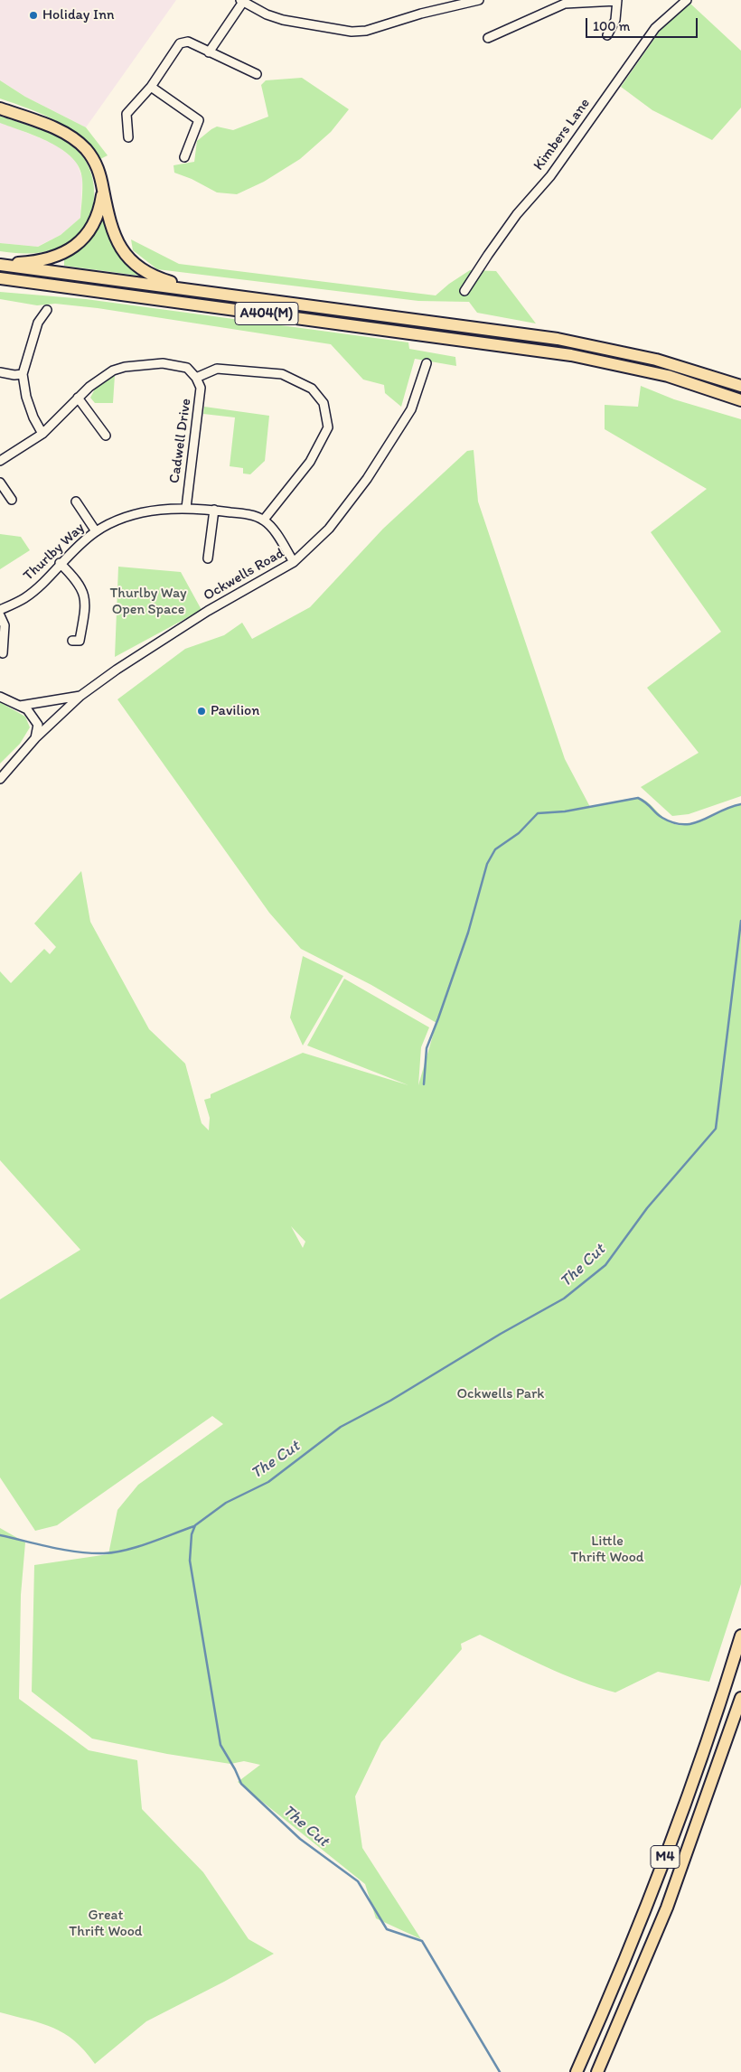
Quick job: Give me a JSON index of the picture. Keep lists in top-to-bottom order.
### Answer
{
  "streets": {
    "highway": ["A404(M)", "M4"],
    "street": [
      "Kimbers Lane",
      "Cadwell Drive",
      "Thurlby Way",
      "Ockwells Road"
    ]
  },
  "crossings": [
    ["Cadwell Drive", "Thurlby Way"]
  ],
  "water": ["The Cut"],
  "parks": [
    "Thurlby Way Open Space",
    "Ockwells Park",
    "Little Thrift Wood",
    "Great Thrift Wood"
  ],
  "places": ["Holiday Inn", "Pavilion"],
  "scale_bar": "100 m"
}
